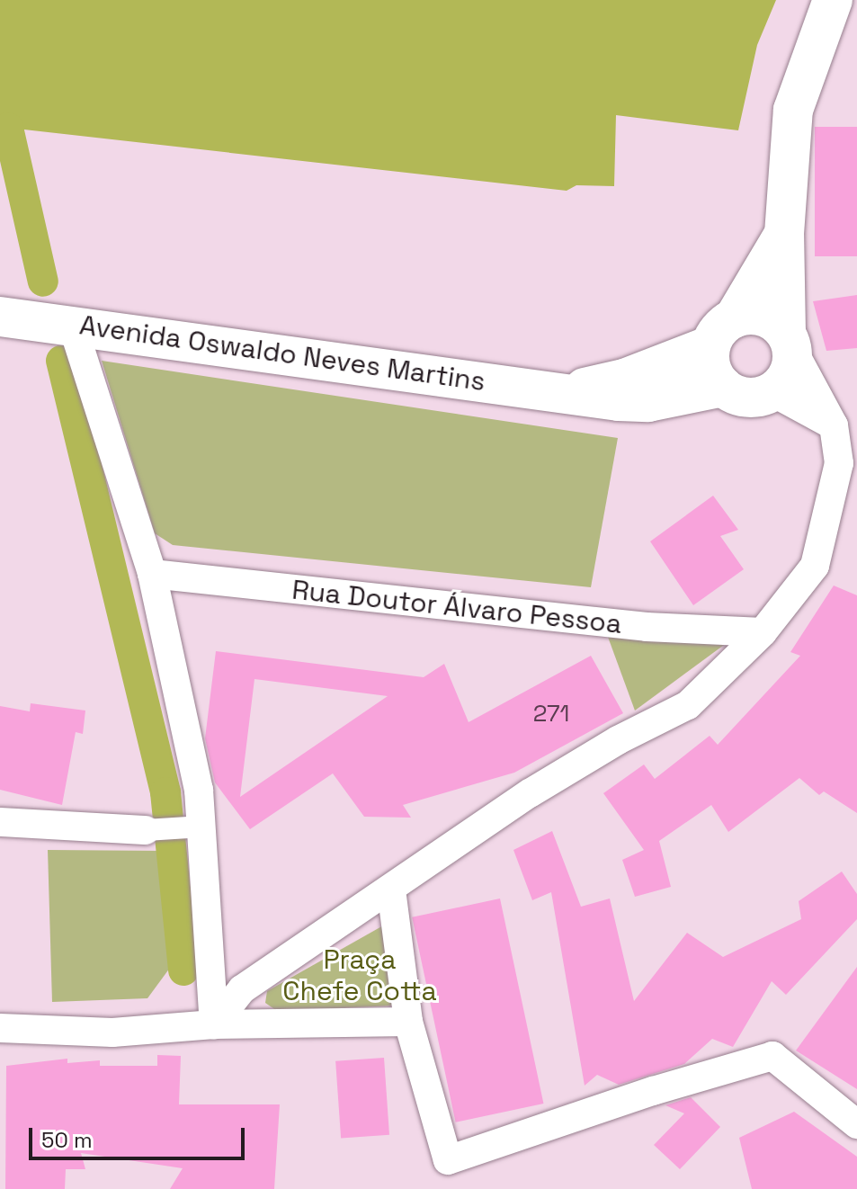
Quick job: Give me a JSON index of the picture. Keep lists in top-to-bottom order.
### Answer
{
  "streets": {
    "main road": ["Avenida Oswaldo Neves Martins"],
    "street": ["Rua Doutor Álvaro Pessoa"]
  },
  "parks": ["Praça Chefe Cotta"],
  "house_numbers": ["271"],
  "scale_bar": "50 m"
}
